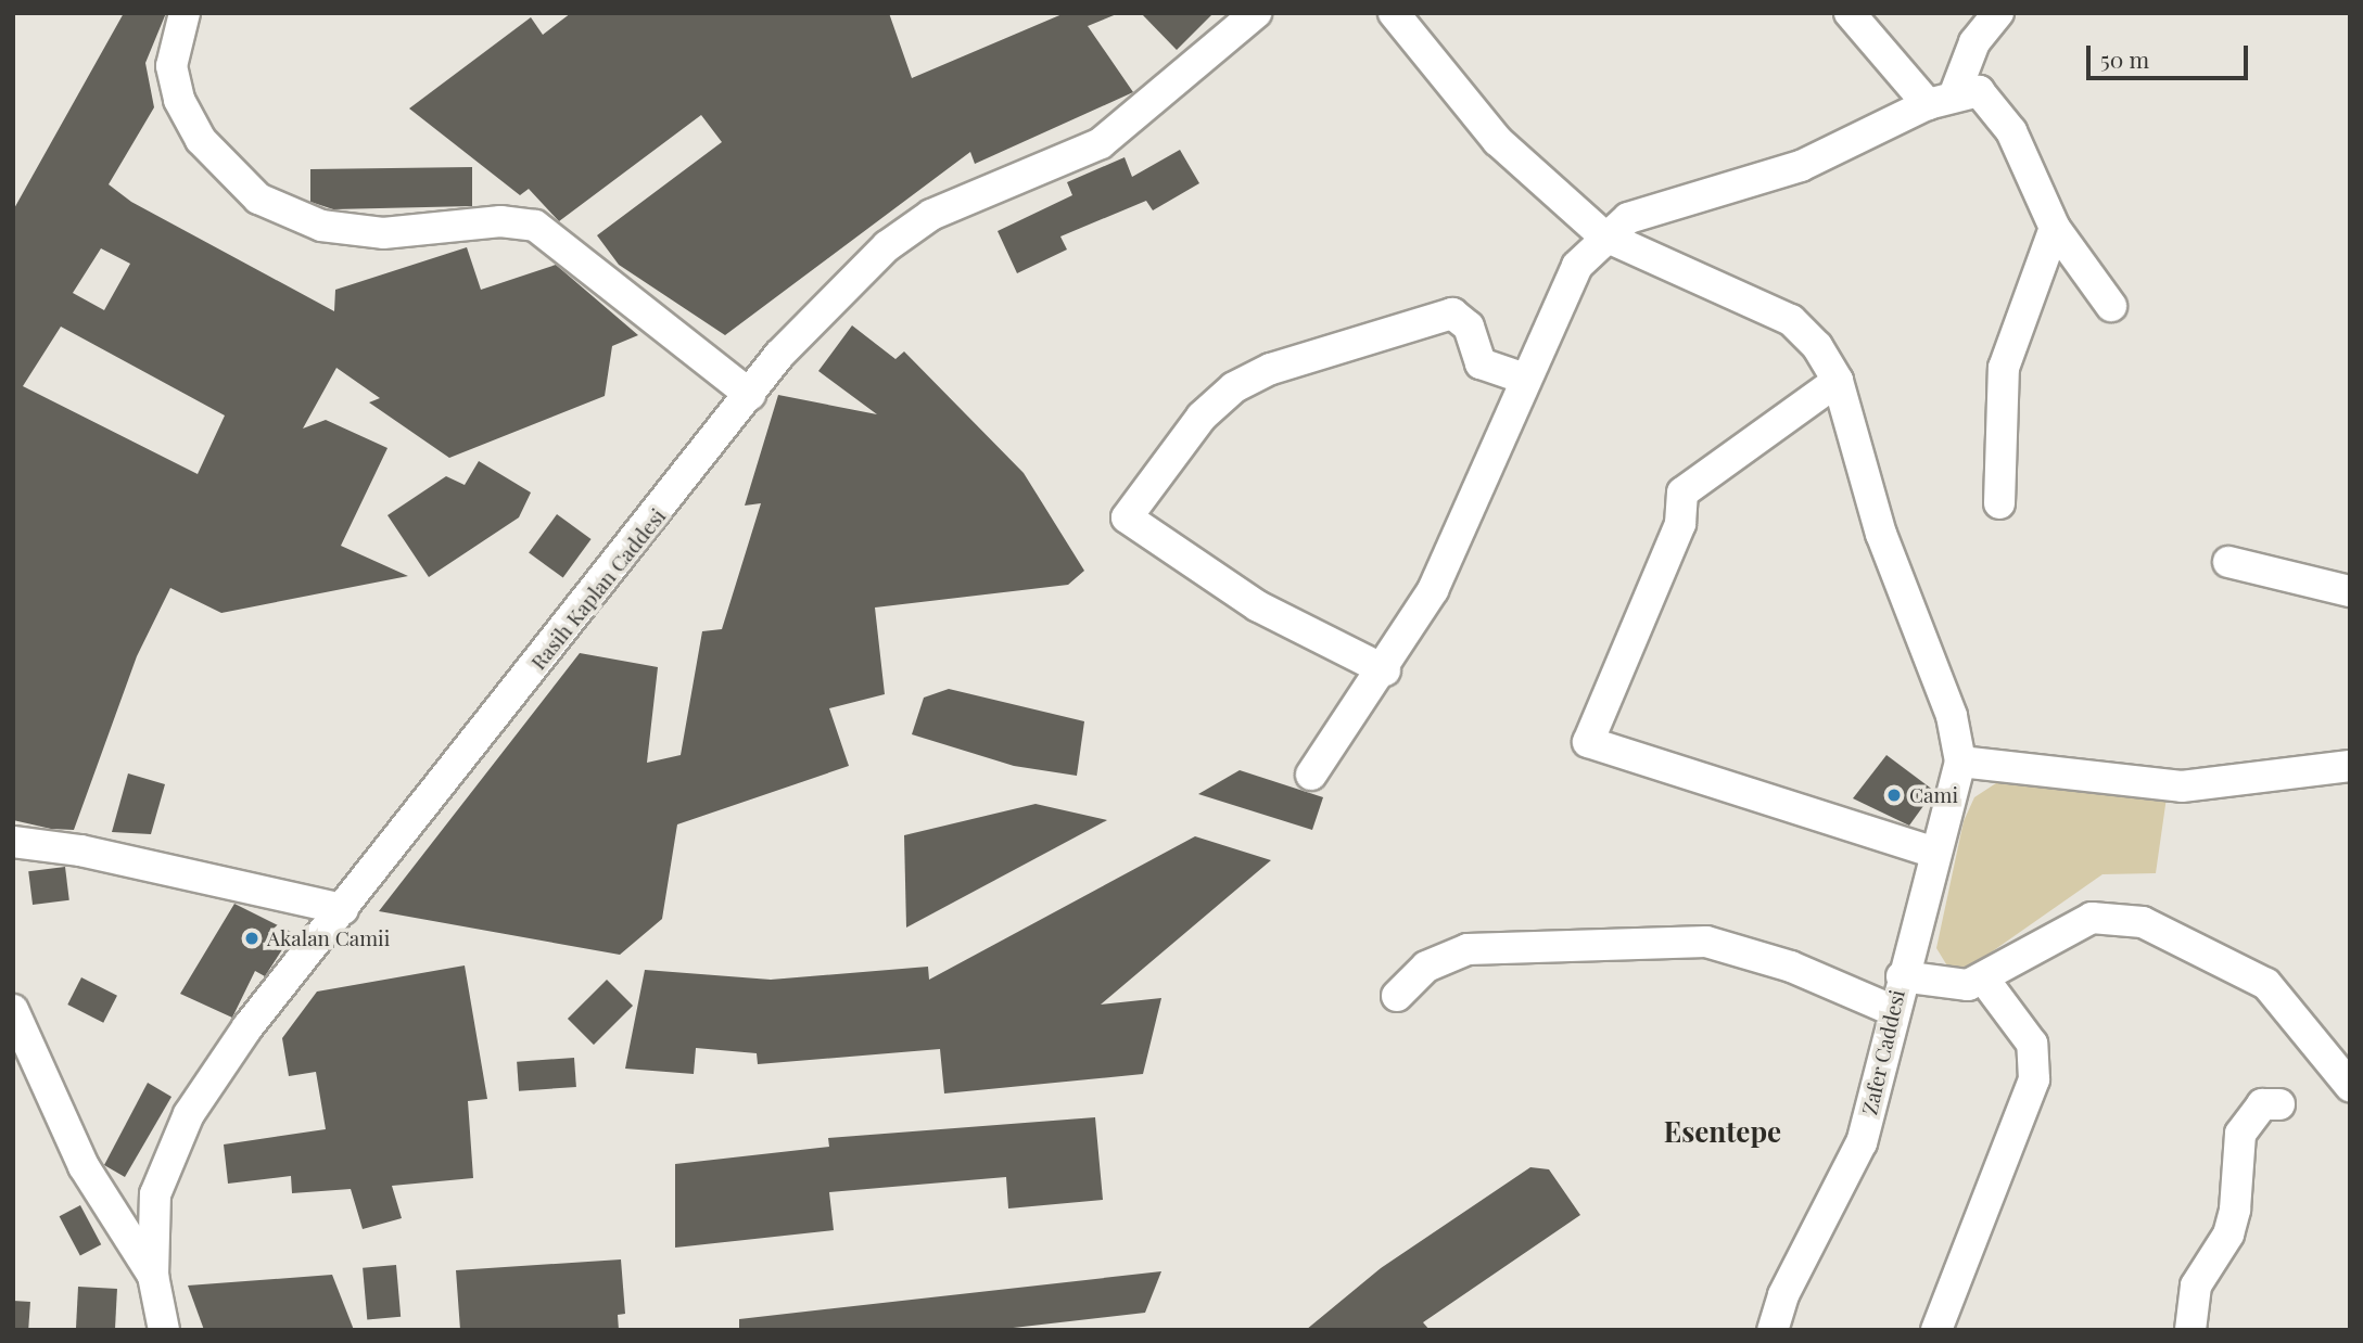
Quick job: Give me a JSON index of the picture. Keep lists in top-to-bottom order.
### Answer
{
  "streets": {
    "street": ["Rasih Kaplan Caddesi", "Zafer Caddesi"]
  },
  "districts": ["Esentepe"],
  "places": ["Cami", "Akalan Camii"],
  "scale_bar": "50 m"
}
